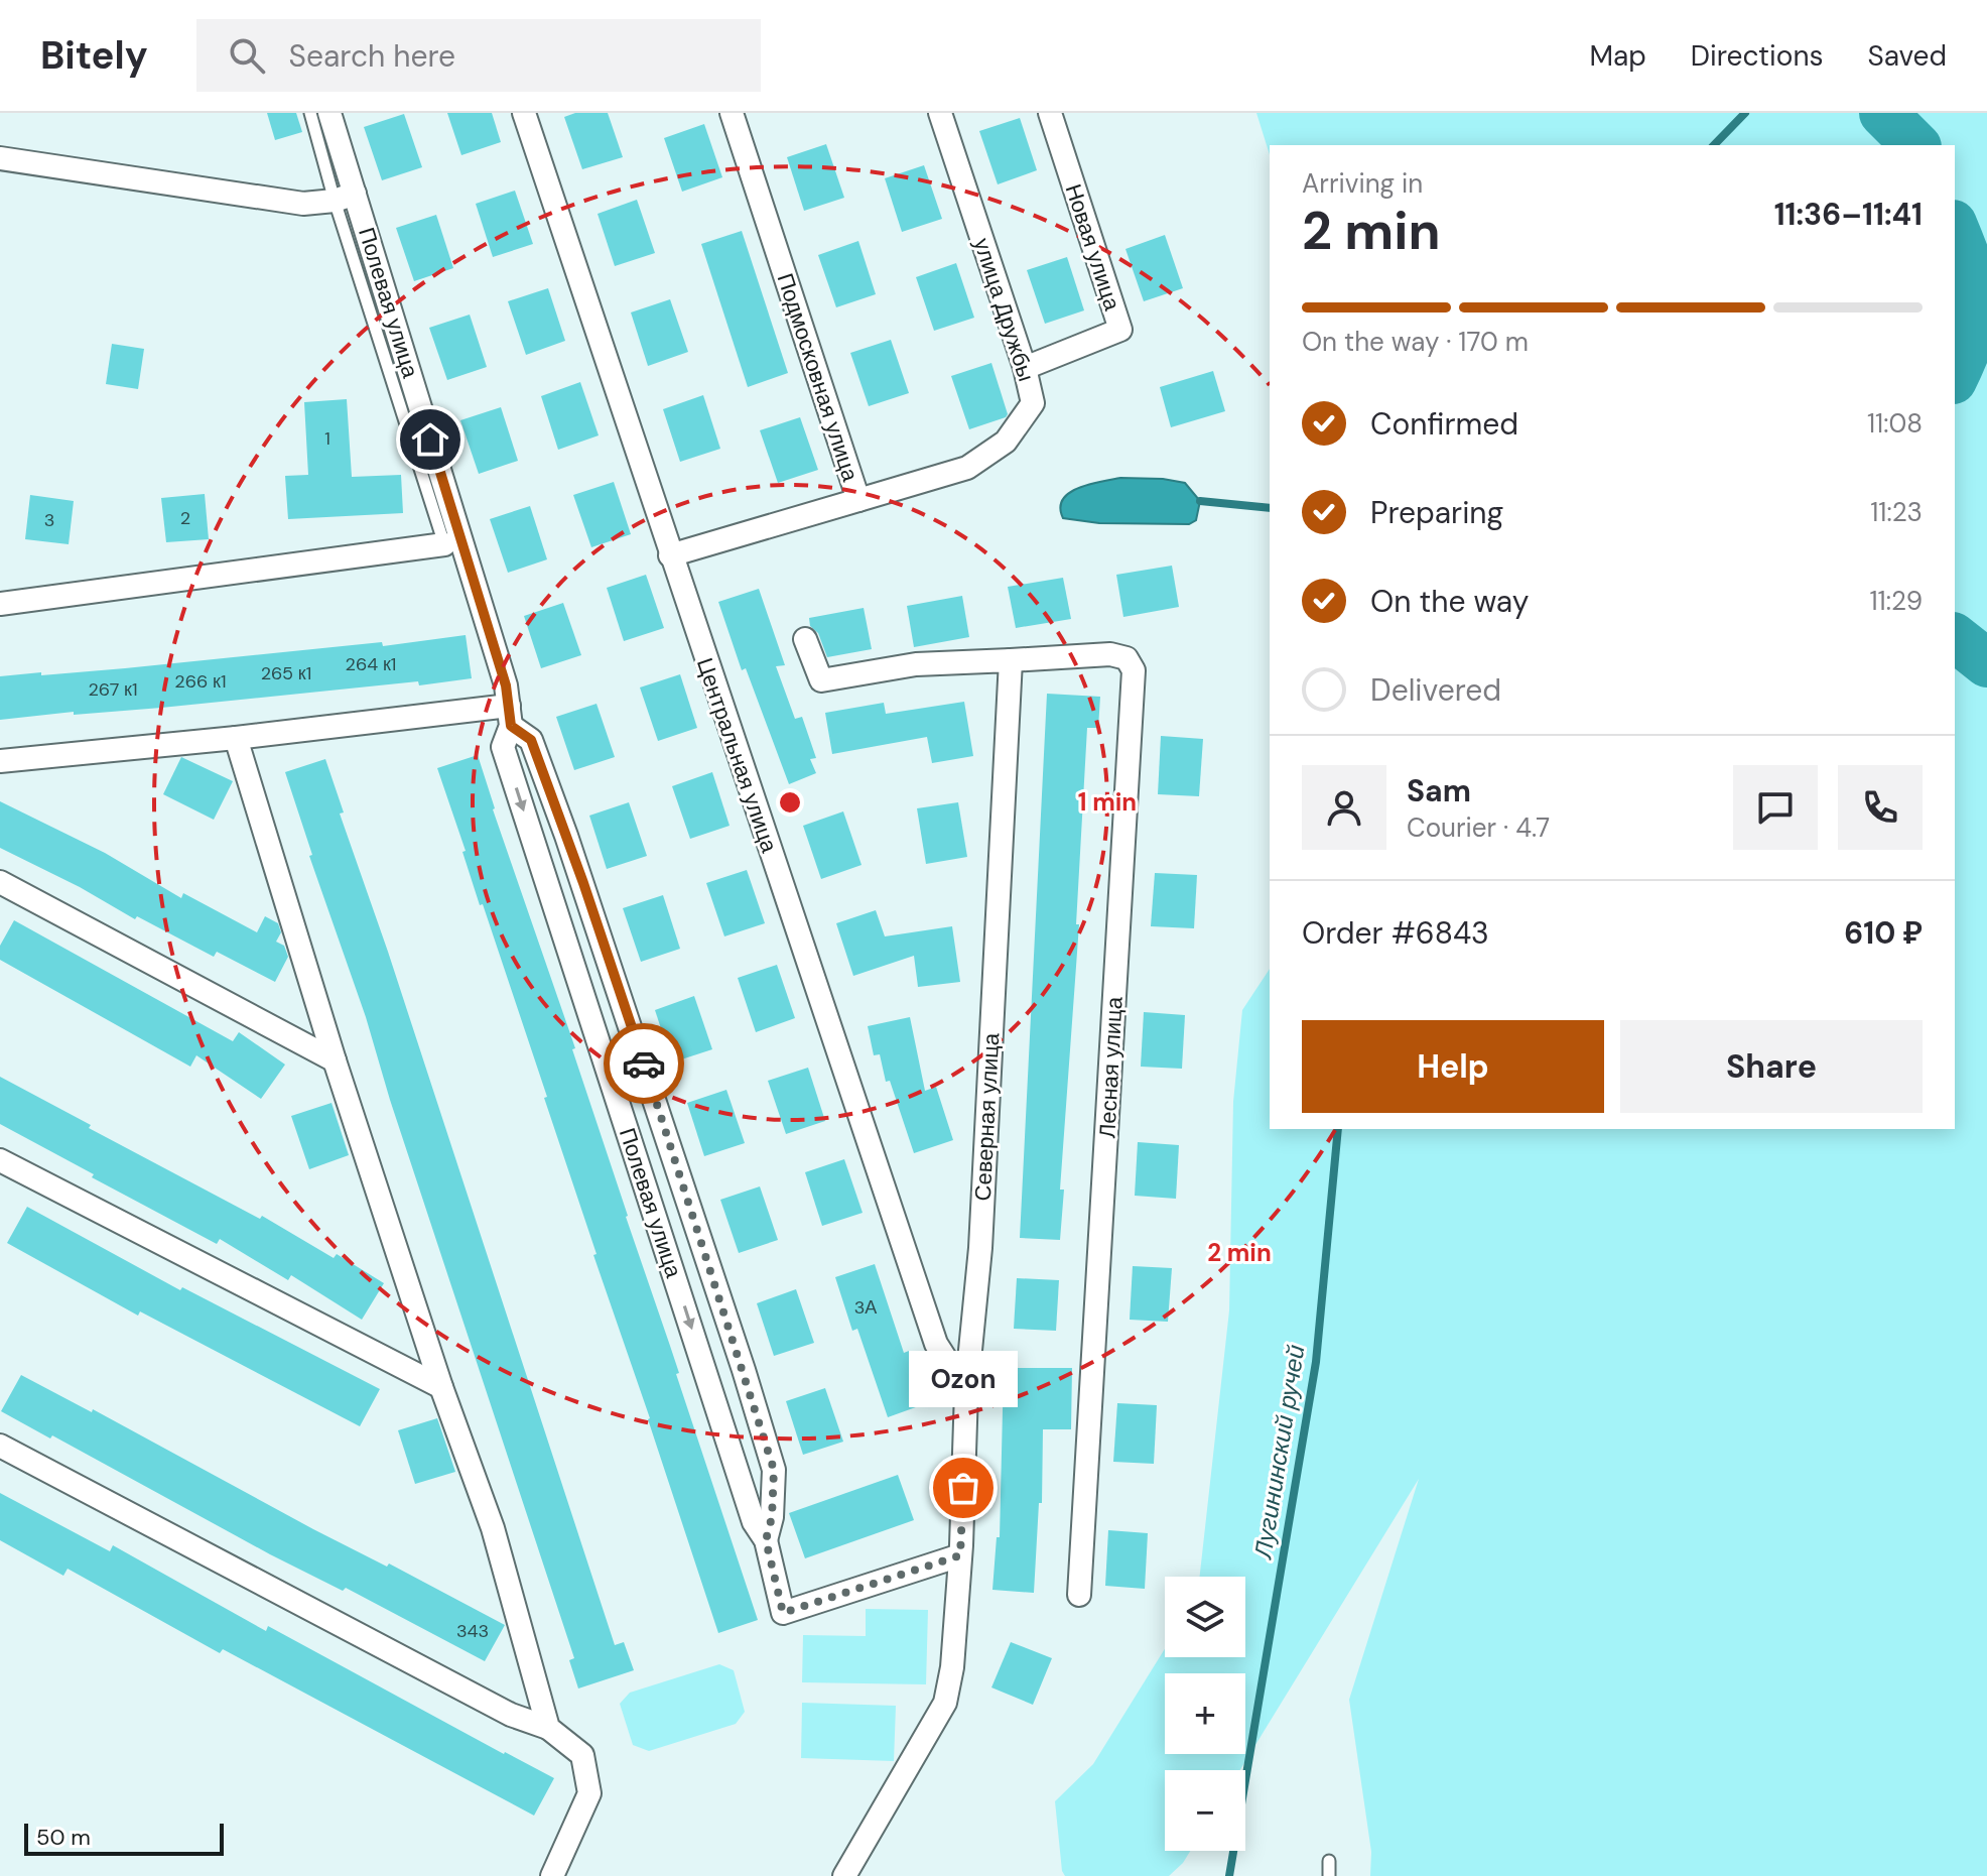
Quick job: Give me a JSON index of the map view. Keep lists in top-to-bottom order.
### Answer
{
  "streets": {
    "street": [
      "Новая улица",
      "Полевая улица",
      "улица Дружбы",
      "Подмосковная улица",
      "Центральная улица",
      "Лесная улица",
      "Северная улица"
    ]
  },
  "crossings": [
    ["Новая улица", "улица Дружбы"],
    ["Полевая улица", "Северная улица"],
    ["улица Дружбы", "Подмосковная улица"],
    ["Подмосковная улица", "Центральная улица"],
    ["Центральная улица", "Северная улица"],
    ["Лесная улица", "Северная улица"]
  ],
  "water": ["Лугининский ручей"],
  "places": ["Ozon"],
  "house_numbers": [
    "1",
    "2",
    "3",
    "264 к1",
    "265 к1",
    "266 к1",
    "267 к1",
    "3А",
    "343"
  ],
  "scale_bar": "50 m",
  "page": {
    "header": "Bitely",
    "search": "Search here",
    "nav": ["Map", "Directions", "Saved"],
    "heading": ["2 min", "Arriving in", "11:36–11:41"],
    "panel": [
      "Sam",
      "Courier · 4.7",
      "Order #6843",
      "610 ₽"
    ],
    "bar": "On the way · 170 m",
    "list": [
      ["Confirmed", "11:08"],
      ["Preparing", "11:23"],
      ["On the way", "11:29"],
      "Delivered"
    ],
    "buttons": ["Help", "Share"],
    "bubble": "Ozon",
    "map_buttons": ["+", "−"],
    "scale": "50 m"
  },
  "rings": ["1 min", "2 min"]
}
